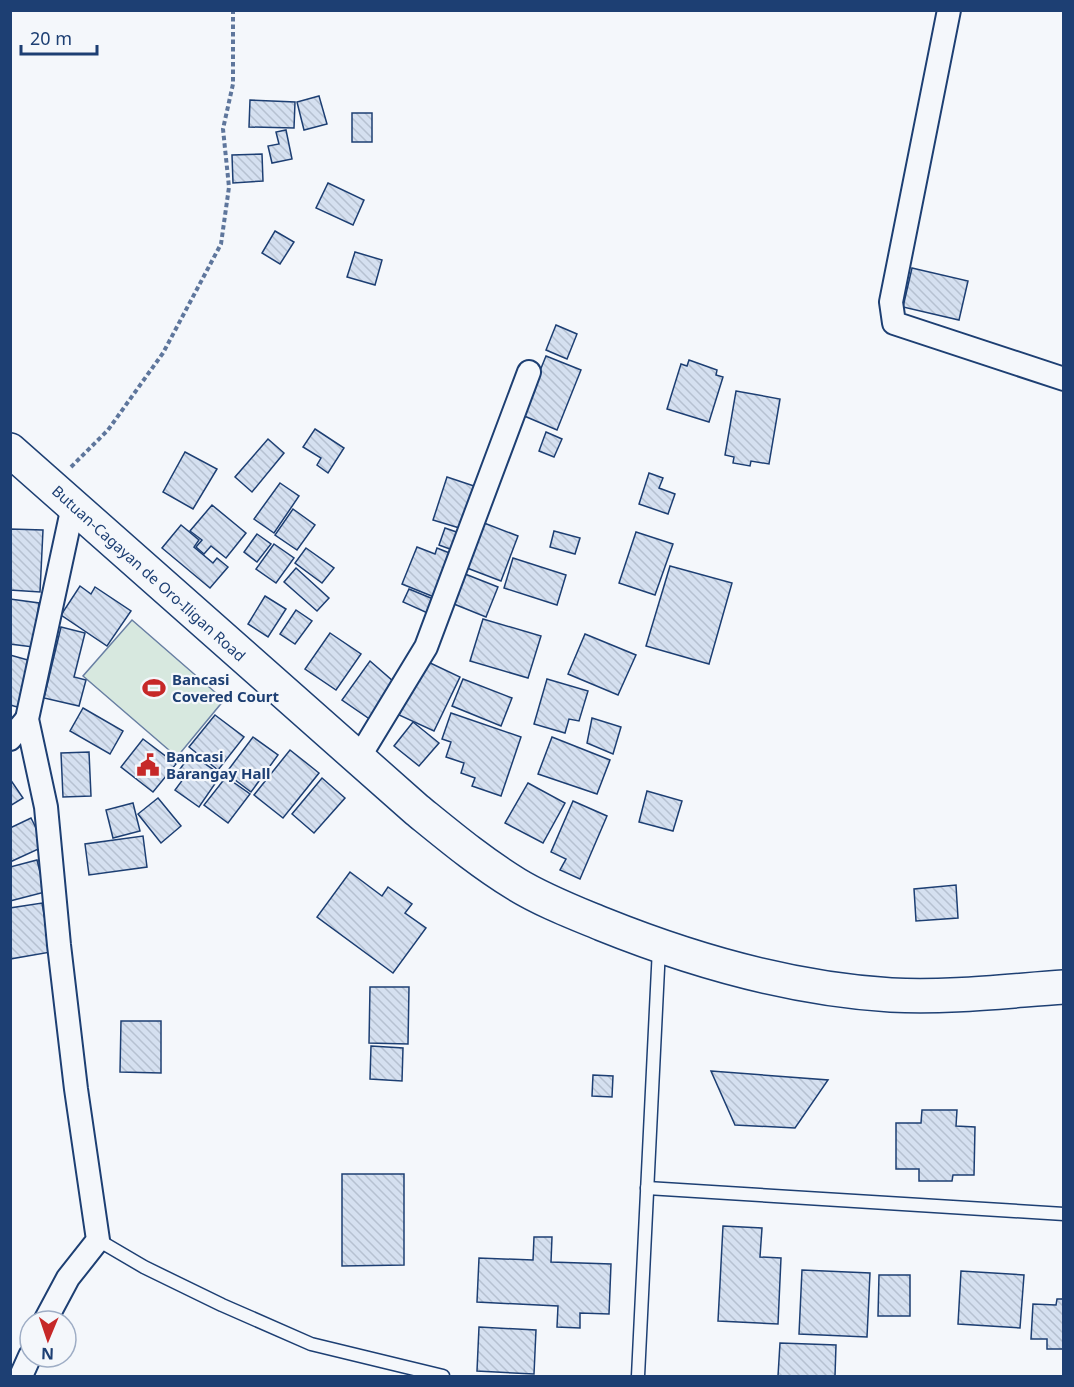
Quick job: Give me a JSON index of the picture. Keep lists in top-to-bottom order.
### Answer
{
  "streets": {
    "main road": ["Butuan-Cagayan de Oro-Iligan Road"]
  },
  "places": {
    "sports": ["Bancasi Covered Court"],
    "public building": ["Bancasi Barangay Hall"]
  },
  "scale_bar": "20 m",
  "north": "bottom"
}
